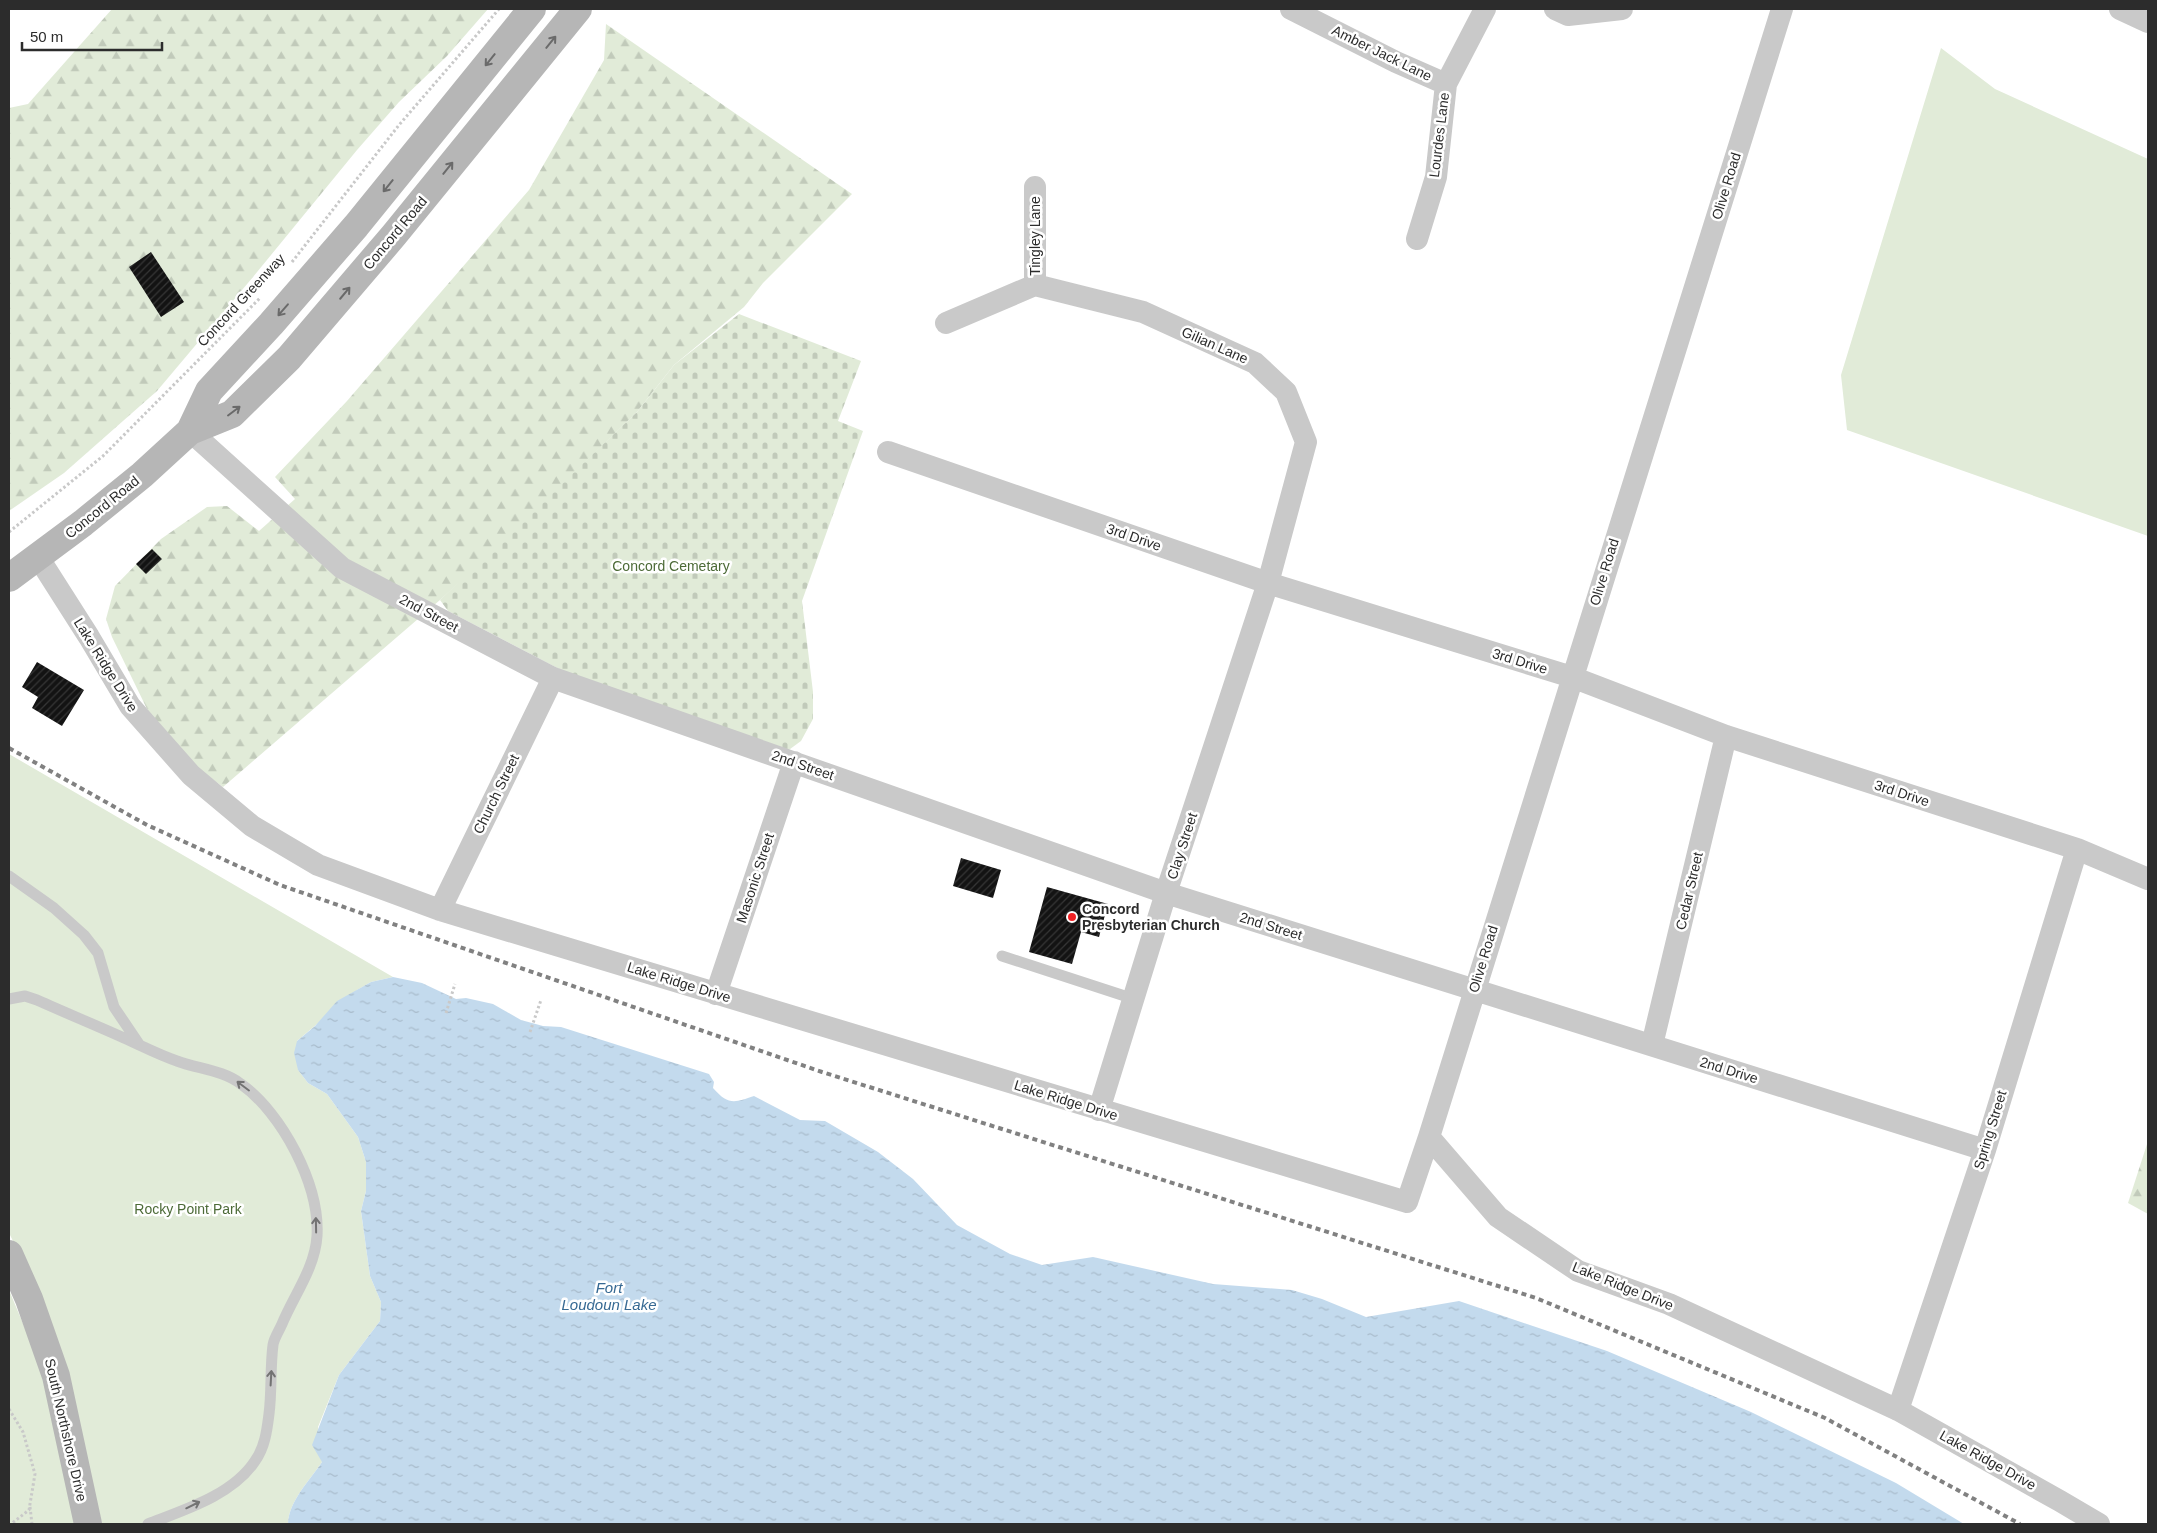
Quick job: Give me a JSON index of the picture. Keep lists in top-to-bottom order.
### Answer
{
  "streets": {
    "main road": ["Concord Road", "South Northshore Drive"],
    "street": [
      "Amber Jack Lane",
      "Lourdes Lane",
      "Olive Road",
      "Tingley Lane",
      "Gilian Lane",
      "3rd Drive",
      "2nd Street",
      "Lake Ridge Drive",
      "Church Street",
      "Clay Street",
      "Masonic Street",
      "Cedar Street",
      "2nd Drive",
      "Spring Street"
    ],
    "path": ["Concord Greenway"]
  },
  "crossings": [
    ["Amber Jack Lane", "Lourdes Lane"],
    ["Olive Road", "3rd Drive"],
    ["Olive Road", "2nd Street"],
    ["Olive Road", "Lake Ridge Drive"],
    ["Olive Road", "2nd Drive"],
    ["Concord Road", "2nd Street"],
    ["Concord Road", "Lake Ridge Drive"],
    ["Tingley Lane", "Gilian Lane"],
    ["Gilian Lane", "3rd Drive"],
    ["Gilian Lane", "Clay Street"],
    ["3rd Drive", "Clay Street"],
    ["3rd Drive", "Cedar Street"],
    ["3rd Drive", "Spring Street"],
    ["2nd Street", "Church Street"],
    ["2nd Street", "Clay Street"],
    ["2nd Street", "Masonic Street"],
    ["2nd Street", "2nd Drive"],
    ["Lake Ridge Drive", "Church Street"],
    ["Lake Ridge Drive", "Clay Street"],
    ["Lake Ridge Drive", "Masonic Street"],
    ["Lake Ridge Drive", "Spring Street"],
    ["Cedar Street", "2nd Drive"],
    ["2nd Drive", "Spring Street"]
  ],
  "water": ["Fort Loudoun Lake"],
  "parks": ["Concord Cemetary", "Rocky Point Park"],
  "places": ["Concord Presbyterian Church"],
  "scale_bar": "50 m"
}
